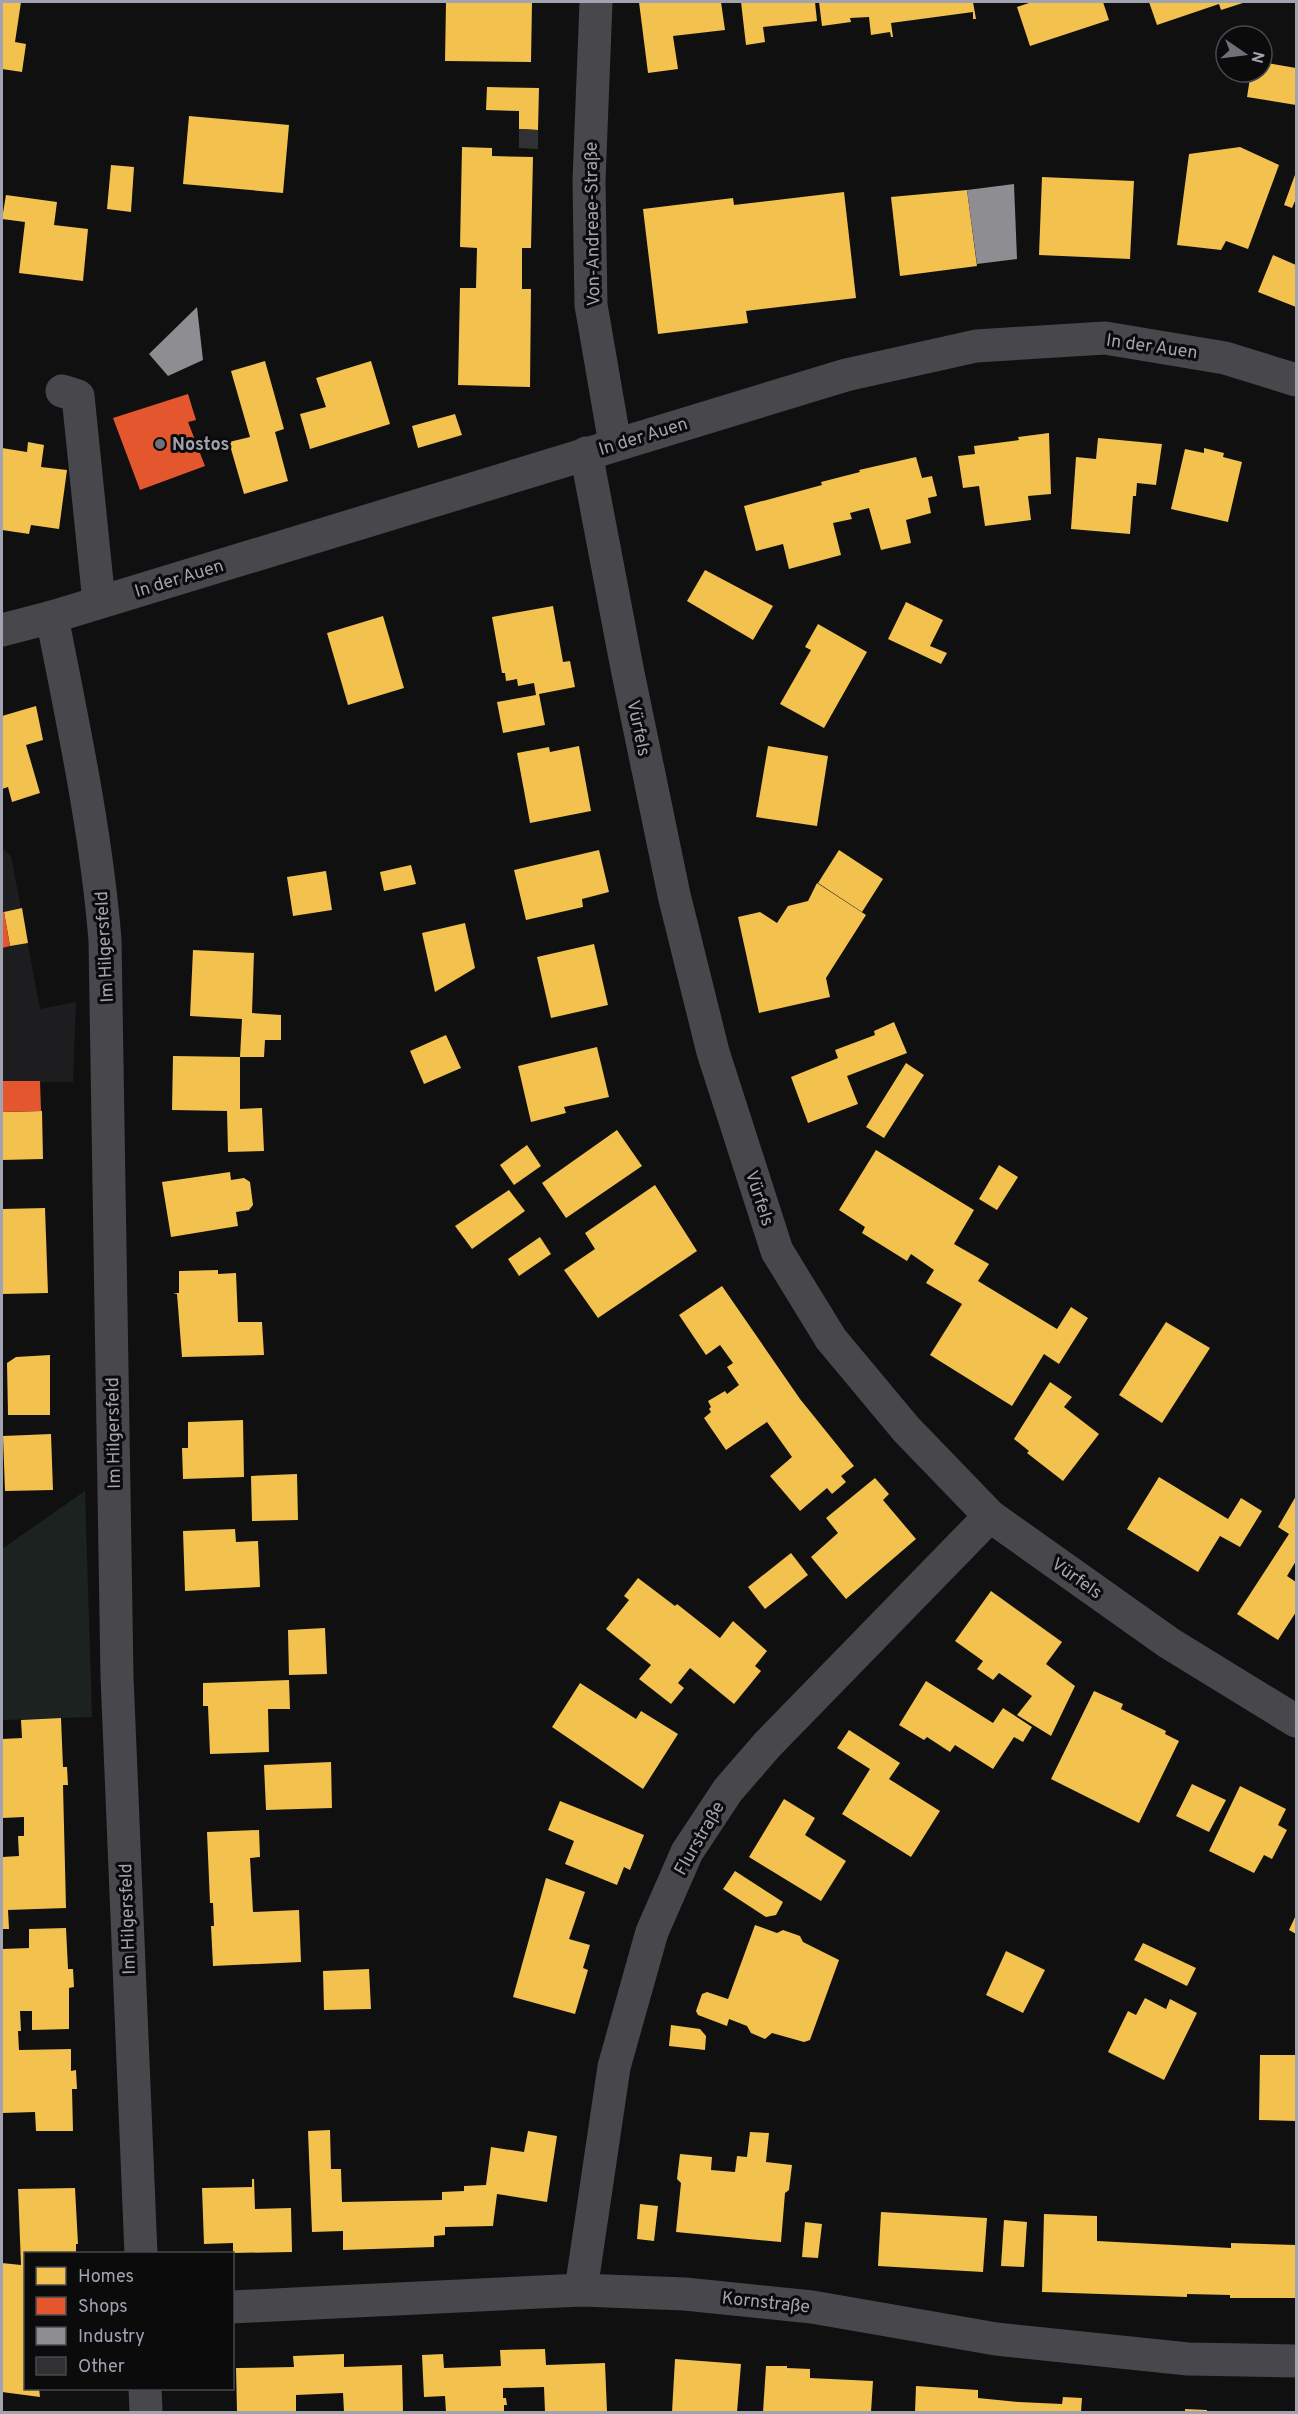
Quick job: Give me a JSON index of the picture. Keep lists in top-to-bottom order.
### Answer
{
  "streets": {
    "street": [
      "Von-Andreae-Straße",
      "In der Auen",
      "Vürfels",
      "Im Hilgersfeld",
      "Flurstraße",
      "Kornstraße"
    ]
  },
  "crossings": [
    ["Von-Andreae-Straße", "In der Auen"],
    ["Von-Andreae-Straße", "Vürfels"],
    ["In der Auen", "Vürfels"],
    ["In der Auen", "Im Hilgersfeld"],
    ["Vürfels", "Flurstraße"],
    ["Flurstraße", "Kornstraße"]
  ],
  "places": ["Nostos"],
  "legend": [
    "Homes",
    "Shops",
    "Industry",
    "Other"
  ],
  "north": "right"
}
